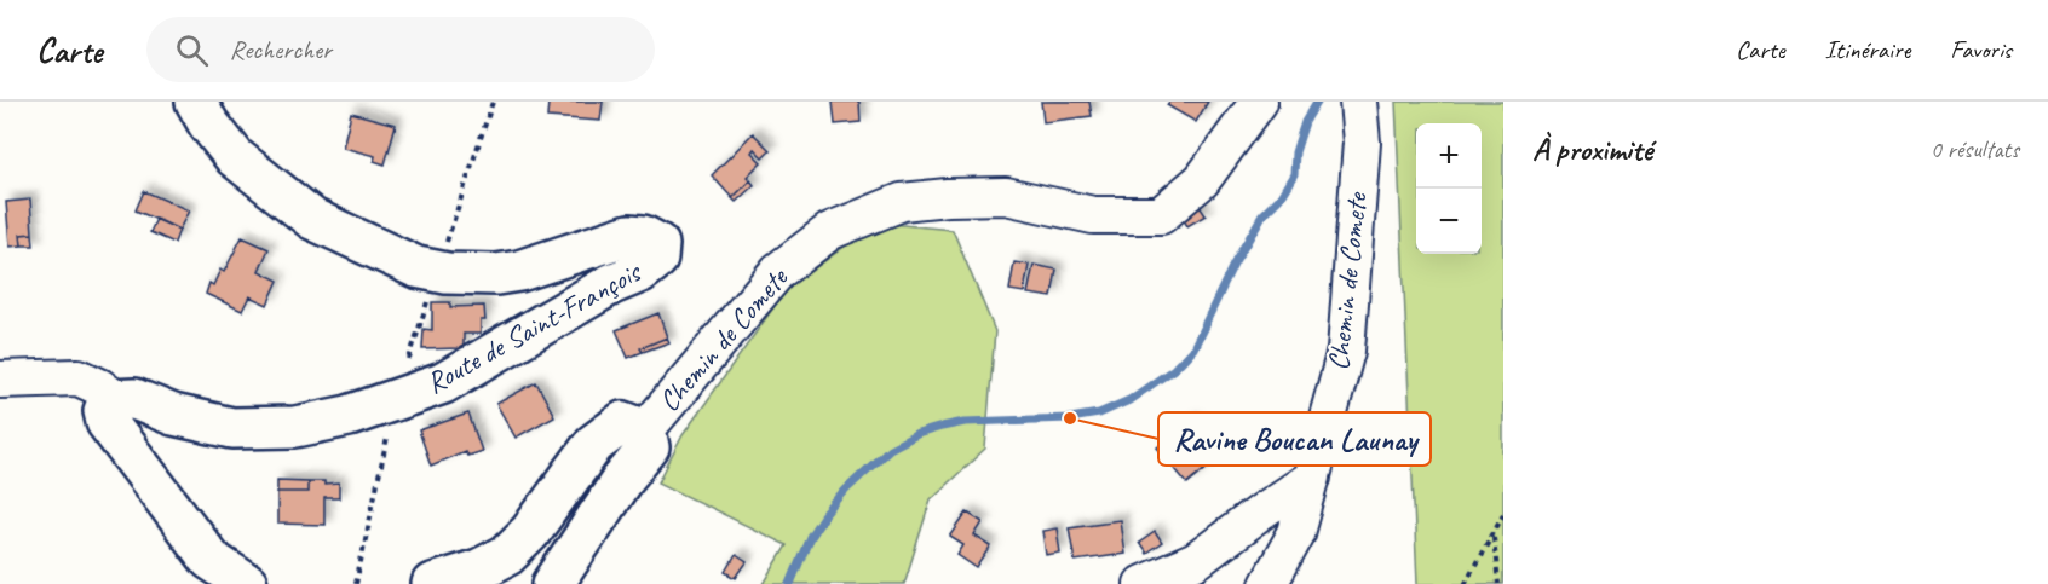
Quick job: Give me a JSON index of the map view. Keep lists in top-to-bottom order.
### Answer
{
  "streets": {
    "main road": ["Route de Saint-François"],
    "street": ["Chemin de Comete"]
  },
  "places": ["Ravine Boucan Launay"],
  "page": {
    "header": "Carte",
    "search": "Rechercher",
    "nav": ["Carte", "Itinéraire", "Favoris"],
    "heading": ["À proximité", "0 résultats"],
    "map_buttons": ["+", "−"]
  }
}
